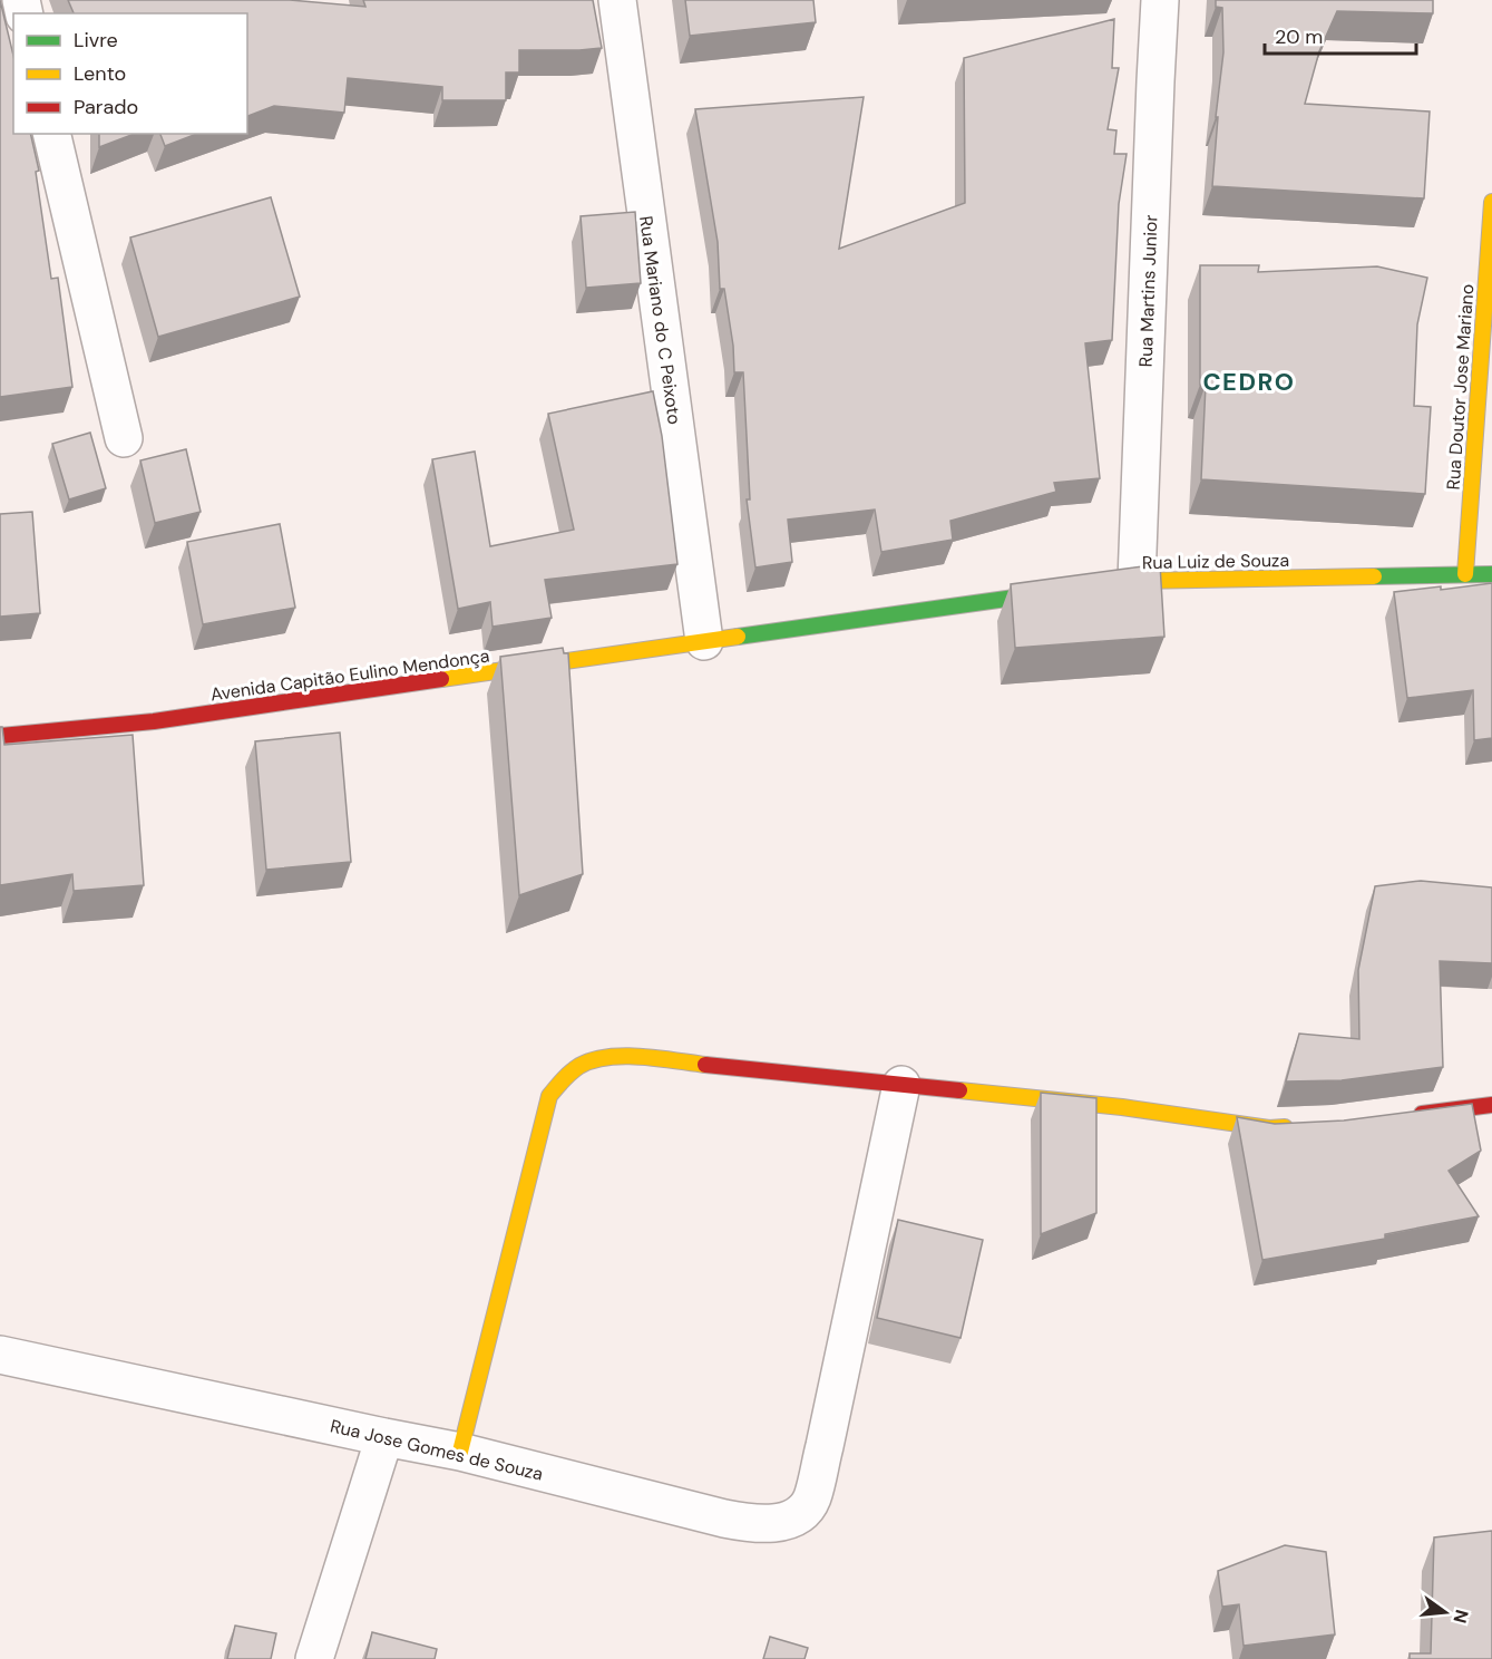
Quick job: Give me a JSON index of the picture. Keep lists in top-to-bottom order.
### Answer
{
  "streets": {
    "main road": ["Rua Doutor Jose Mariano", "Rua Luiz de Souza", "Avenida Capitão Eulino Mendonça"],
    "street": ["Rua Martins Junior", "Rua Mariano do C Peixoto", "Rua Jose Gomes de Souza"]
  },
  "crossings": [
    ["Rua Martins Junior", "Rua Luiz de Souza"],
    ["Rua Mariano do C Peixoto", "Avenida Capitão Eulino Mendonça"],
    ["Rua Doutor Jose Mariano", "Rua Luiz de Souza"]
  ],
  "districts": ["CEDRO"],
  "legend": ["Livre", "Lento", "Parado"],
  "scale_bar": "20 m",
  "north": "right"
}
